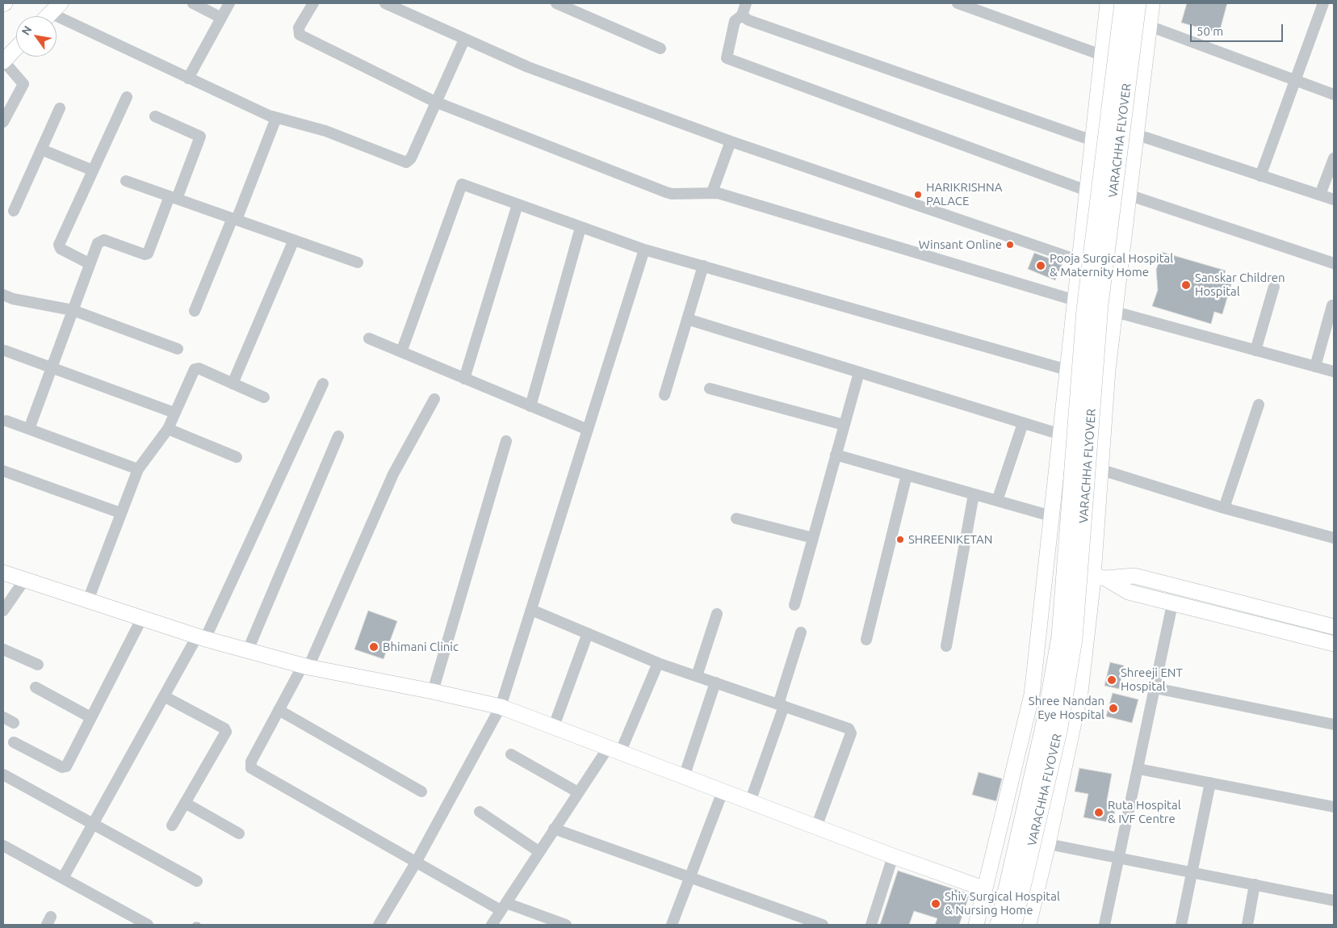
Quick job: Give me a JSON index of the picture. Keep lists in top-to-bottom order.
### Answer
{
  "streets": {
    "main road": ["VARACHHA FLYOVER"]
  },
  "places": [
    "HARIKRISHNA PALACE",
    "Winsant Online",
    "Pooja Surgical Hospital & Maternity Home",
    "Sanskar Children Hospital",
    "SHREENIKETAN",
    "Bhimani Clinic",
    "Shreeji ENT Hospital",
    "Shree Nandan Eye Hospital",
    "Ruta Hospital & IVF Centre",
    "Shiv Surgical Hospital & Nursing Home"
  ],
  "scale_bar": "50 m",
  "north": "top left"
}
